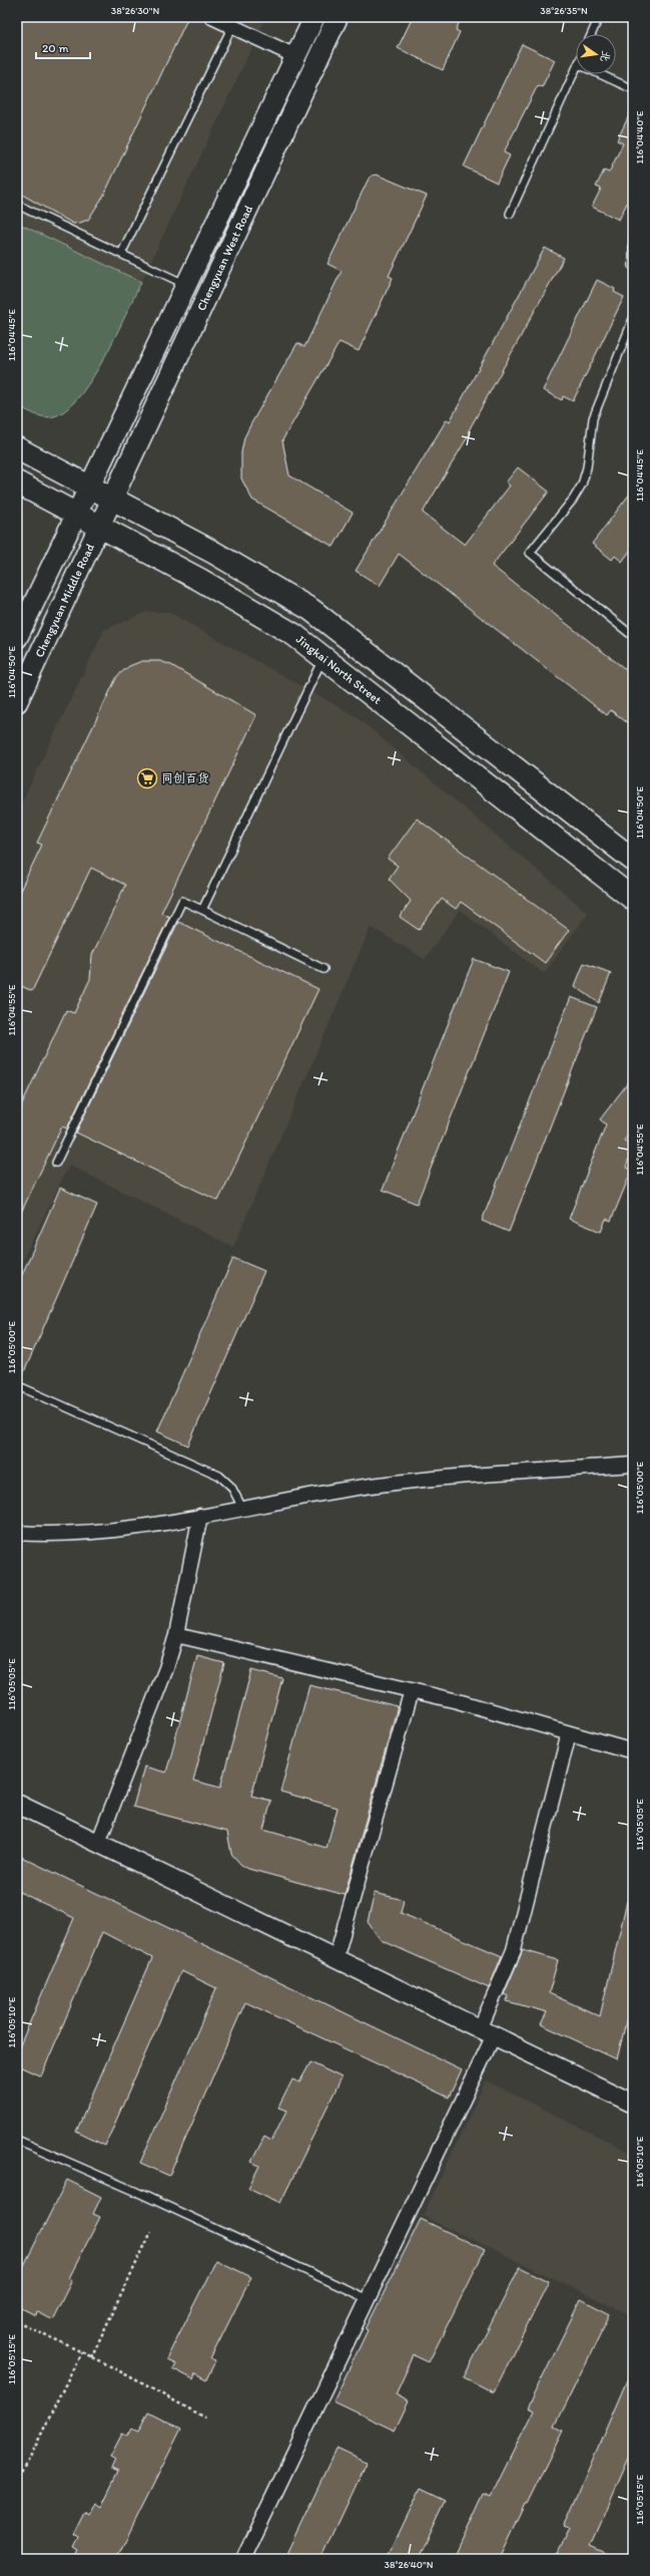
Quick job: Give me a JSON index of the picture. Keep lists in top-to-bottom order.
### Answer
{
  "streets": {
    "main road": ["Chengyuan West Road", "Chengyuan Middle Road", "Jingkai North Street"]
  },
  "crossings": [
    ["Chengyuan West Road", "Chengyuan Middle Road"],
    ["Chengyuan Middle Road", "Jingkai North Street"]
  ],
  "places": {
    "supermarket": ["同创百货"]
  },
  "scale_bar": "20 m",
  "north": "right",
  "coordinates": [
    "38°26'30\"N",
    "38°26'35\"N",
    "116°04'40\"E",
    "116°04'45\"E",
    "116°04'50\"E",
    "116°04'55\"E",
    "116°05'00\"E",
    "116°05'05\"E",
    "116°05'10\"E",
    "116°05'15\"E",
    "38°26'40\"N"
  ]
}
